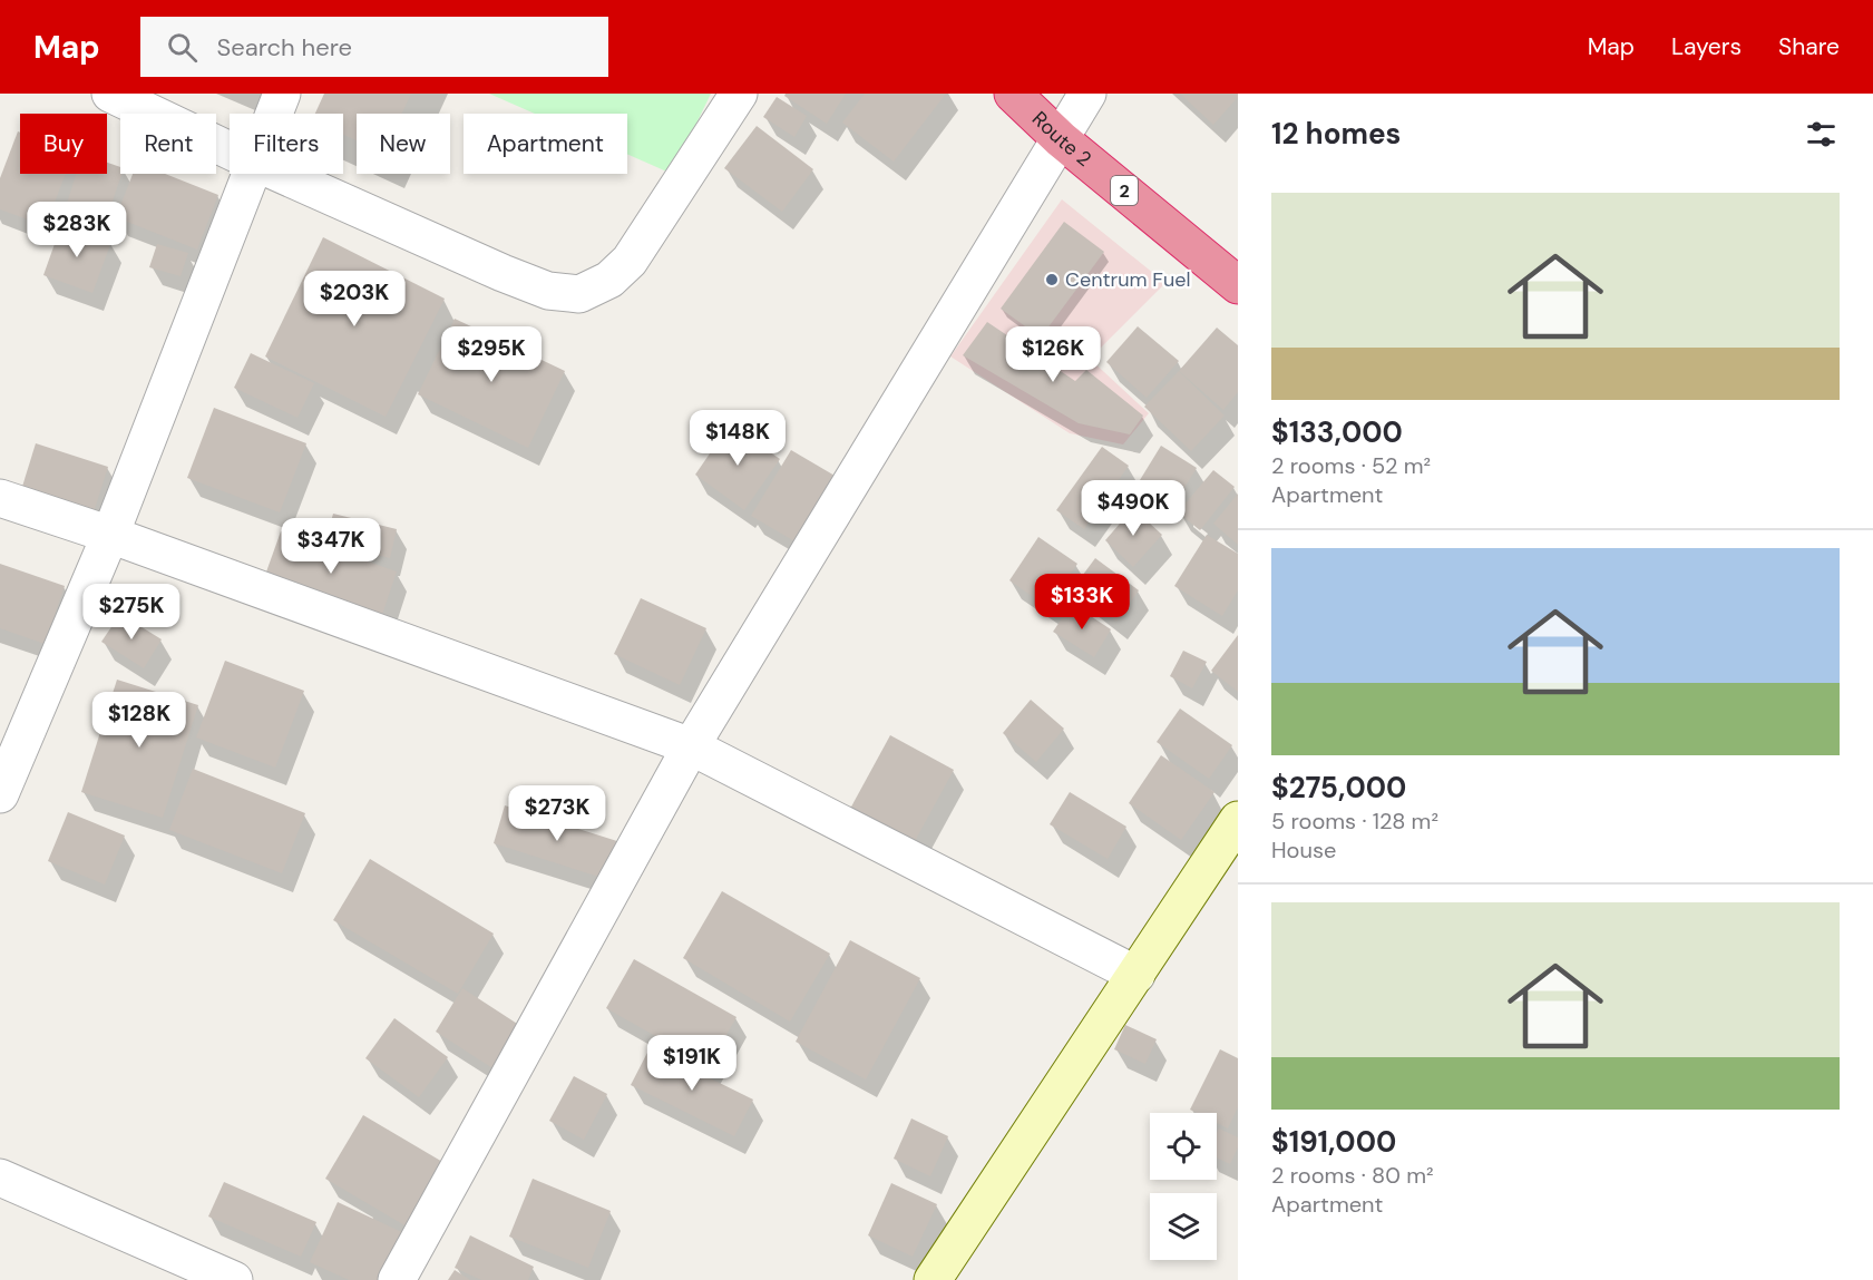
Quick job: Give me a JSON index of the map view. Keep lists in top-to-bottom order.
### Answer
{
  "streets": {
    "highway": ["Route 2", "2"]
  },
  "places": ["Centrum Fuel"],
  "page": {
    "header": "Map",
    "search": "Search here",
    "nav": ["Map", "Layers", "Share"],
    "heading": "12 homes",
    "chip": [
      "Buy",
      "Rent",
      "Filters",
      "New",
      "Apartment"
    ],
    "list": [
      {
        "name": "$133,000",
        "note": "2 rooms · 52 m² · Apartment"
      },
      {
        "name": "$275,000",
        "note": "5 rooms · 128 m² · House"
      },
      {
        "name": "$191,000",
        "note": "2 rooms · 80 m² · Apartment"
      }
    ],
    "price": [
      "$283K",
      "$203K",
      "$295K",
      "$126K",
      "$148K",
      "$490K",
      "$347K",
      "$133K",
      "$275K",
      "$128K",
      "$273K",
      "$191K"
    ]
  }
}
